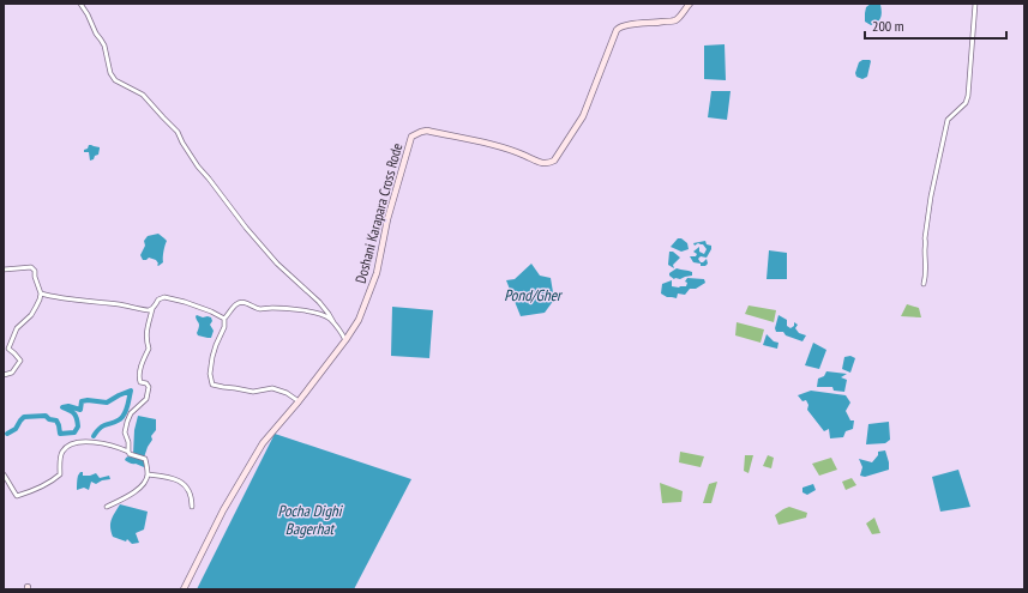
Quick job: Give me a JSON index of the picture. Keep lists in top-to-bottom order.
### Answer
{
  "streets": {
    "street": ["Doshani Karapara Cross Rode"]
  },
  "water": ["Pond/Gher", "Pocha Dighi Bagerhat"],
  "scale_bar": "200 m"
}
